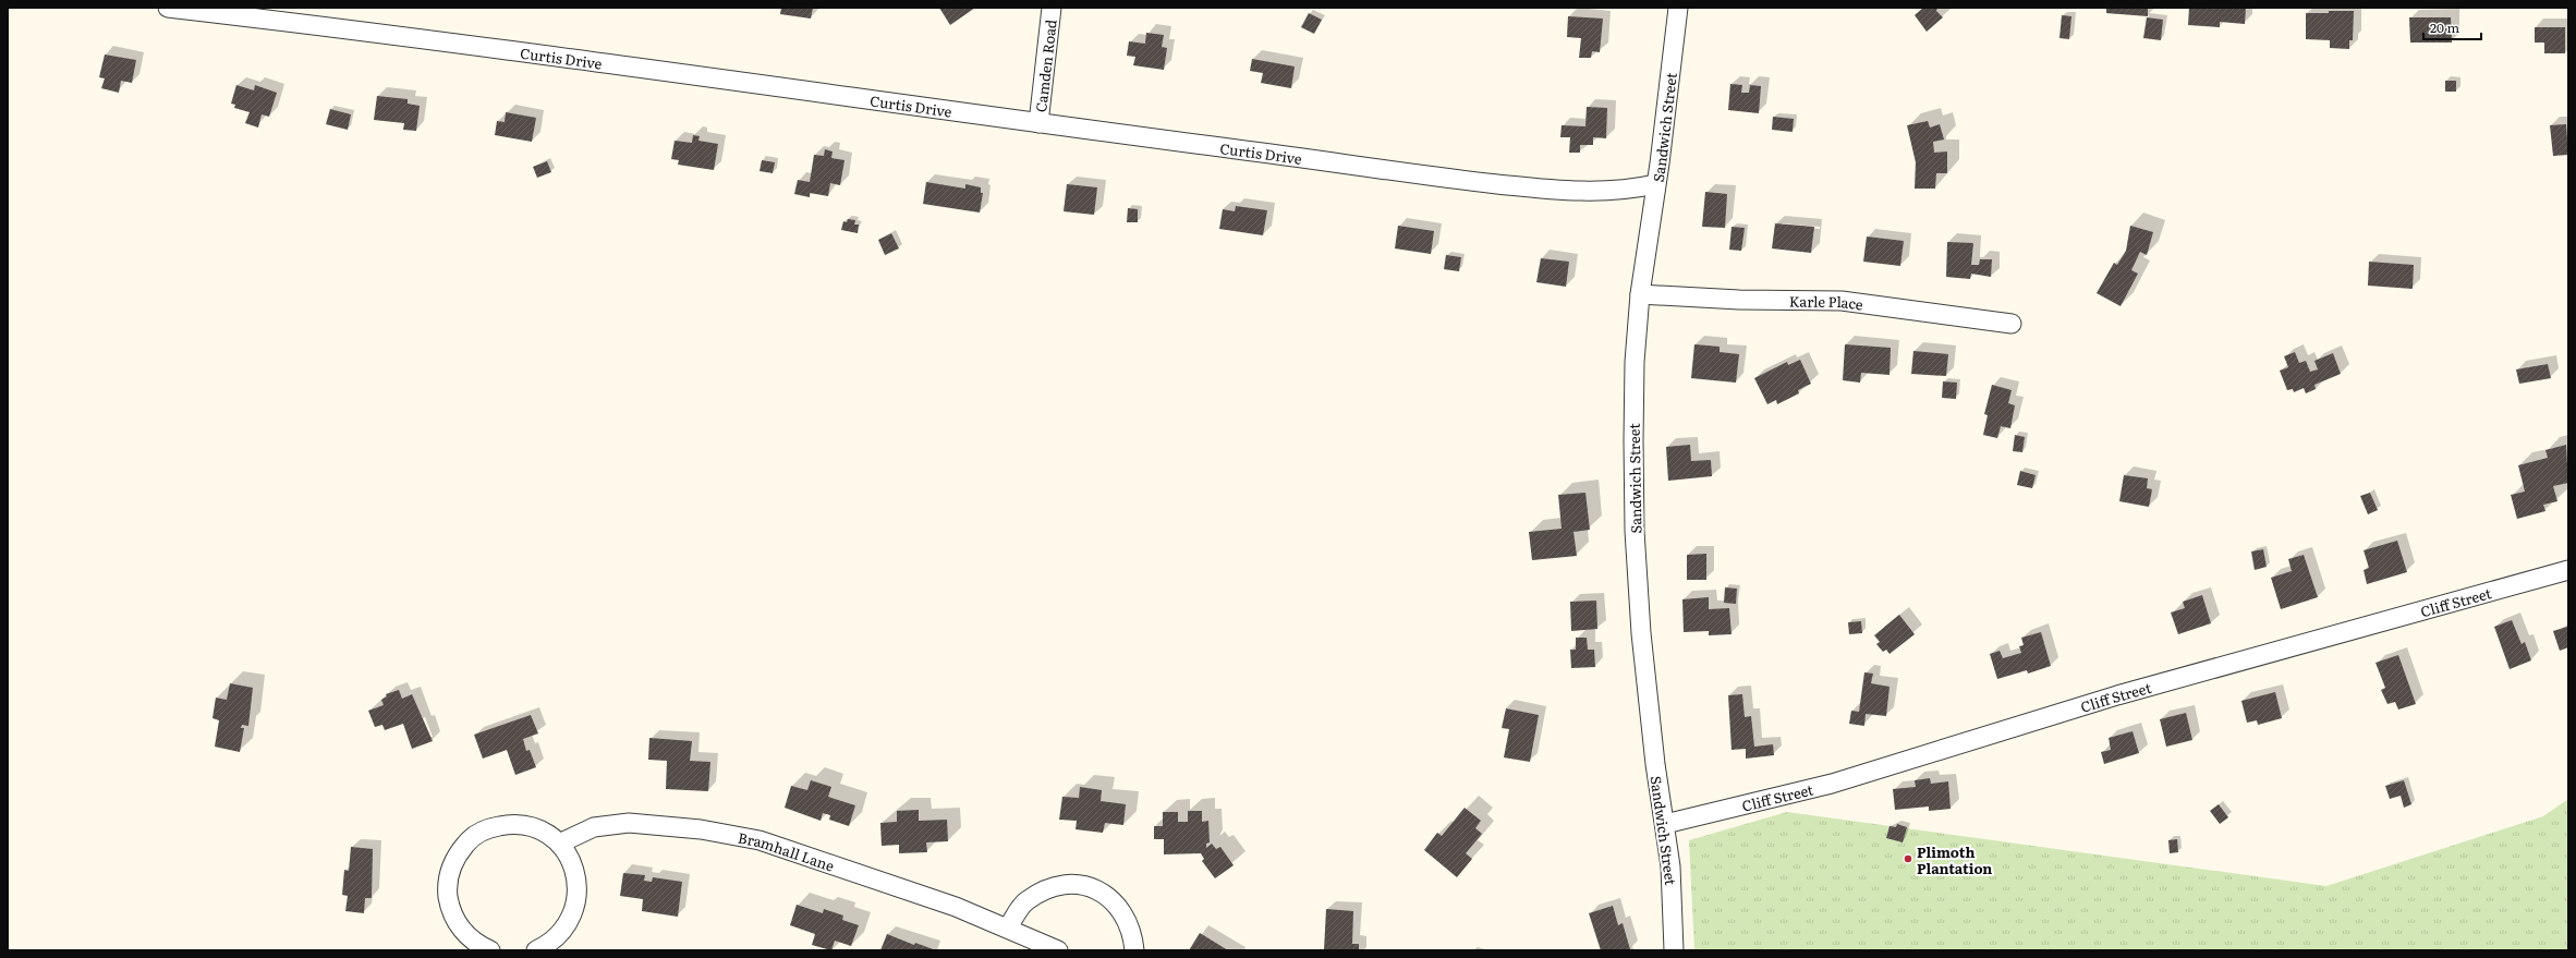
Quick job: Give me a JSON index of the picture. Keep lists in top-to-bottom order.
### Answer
{
  "streets": {
    "street": [
      "Curtis Drive",
      "Camden Road",
      "Sandwich Street",
      "Karle Place",
      "Cliff Street",
      "Bramhall Lane"
    ]
  },
  "crossings": [
    ["Curtis Drive", "Camden Road"],
    ["Curtis Drive", "Sandwich Street"],
    ["Sandwich Street", "Karle Place"],
    ["Sandwich Street", "Cliff Street"]
  ],
  "places": ["Plimoth Plantation"],
  "scale_bar": "20 m"
}
